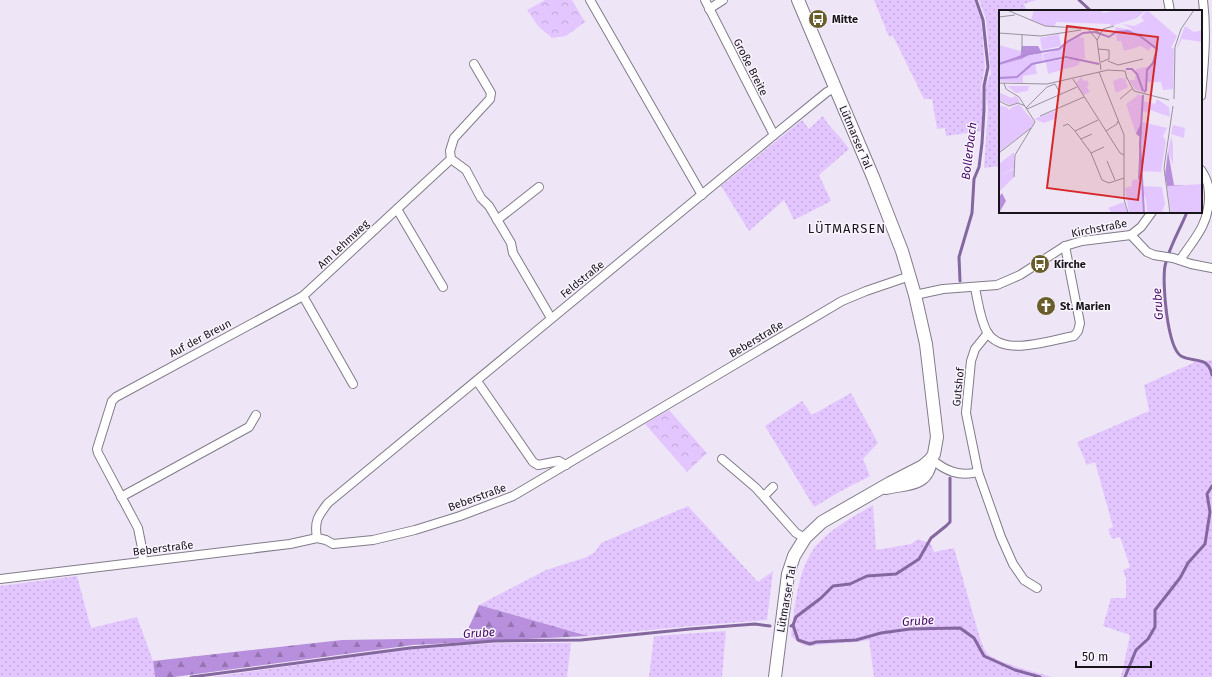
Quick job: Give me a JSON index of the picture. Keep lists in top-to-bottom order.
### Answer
{
  "streets": {
    "main road": ["Lütmarser Tal"],
    "street": [
      "Große Breite",
      "Kirchstraße",
      "Am Lehmweg",
      "Feldstraße",
      "Auf der Breun",
      "Beberstraße",
      "Gutshof"
    ]
  },
  "crossings": [
    ["Große Breite", "Feldstraße"],
    ["Lütmarser Tal", "Kirchstraße"],
    ["Lütmarser Tal", "Feldstraße"],
    ["Lütmarser Tal", "Beberstraße"],
    ["Kirchstraße", "Gutshof"],
    ["Am Lehmweg", "Auf der Breun"],
    ["Feldstraße", "Beberstraße"],
    ["Auf der Breun", "Beberstraße"]
  ],
  "districts": ["LÜTMARSEN"],
  "water": ["Bollerbach", "Grube"],
  "places": {
    "bus stop": ["Mitte", "Kirche"],
    "church": ["St. Marien"]
  },
  "scale_bar": "50 m"
}
